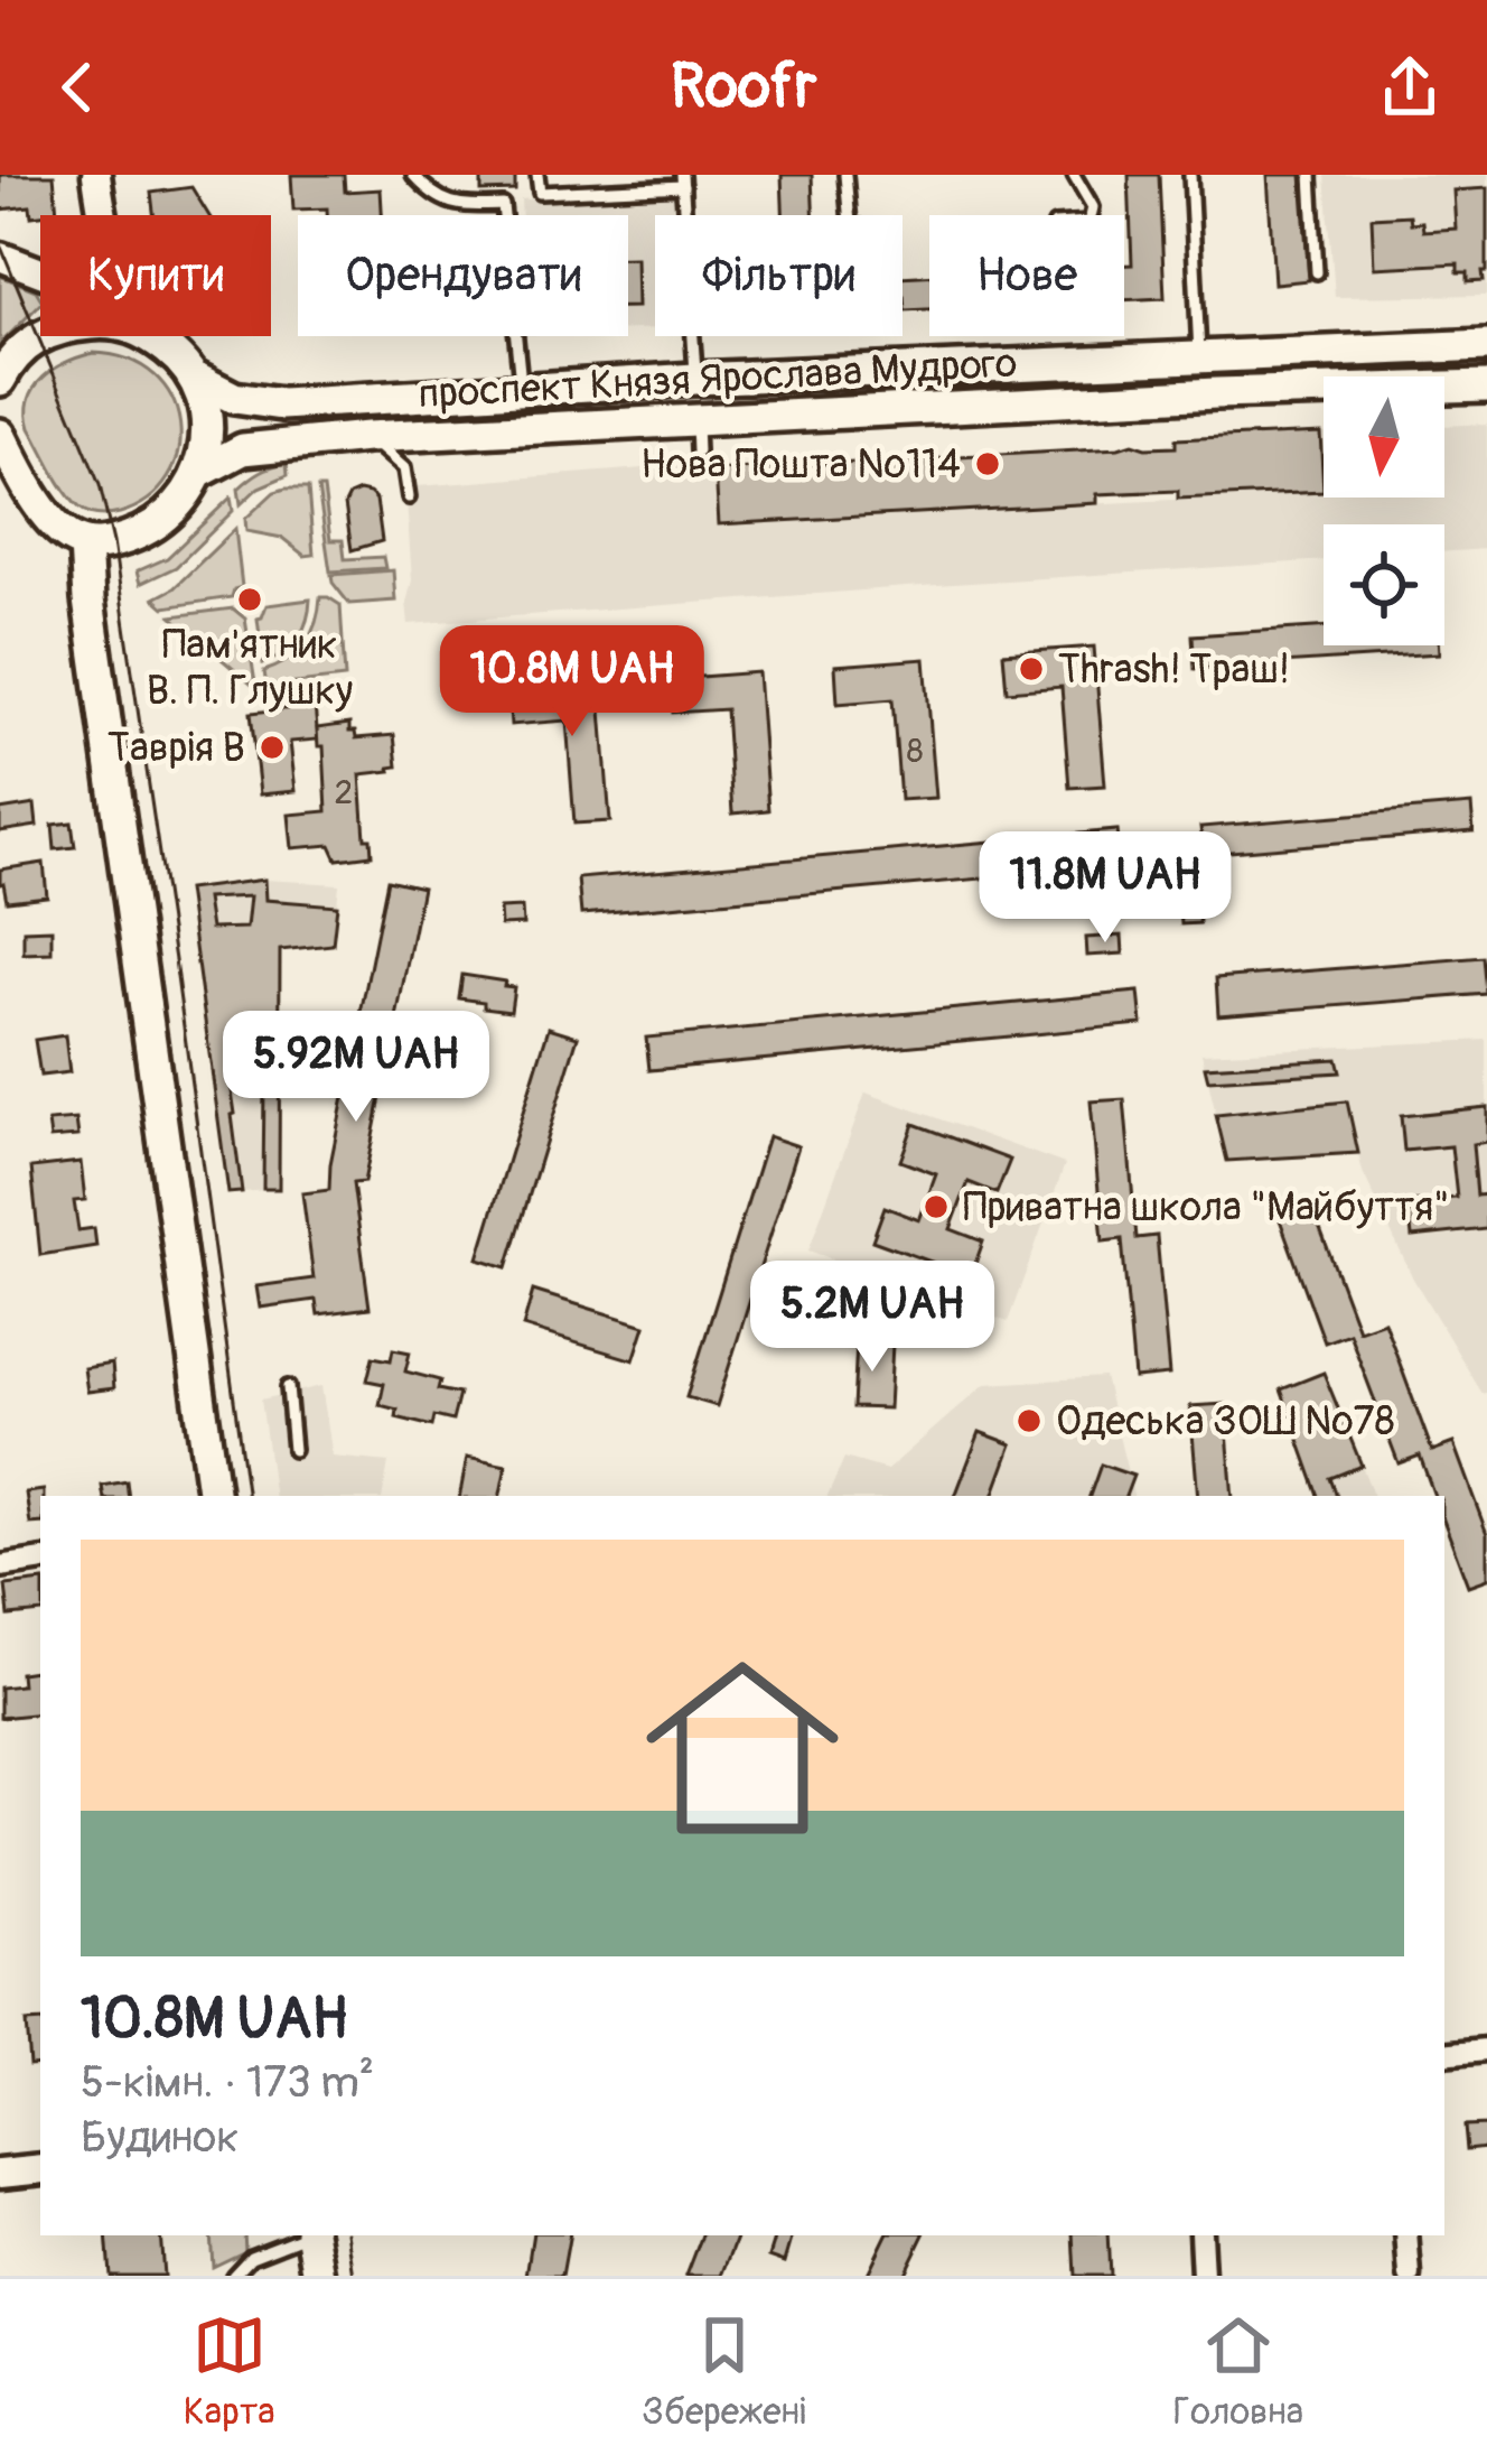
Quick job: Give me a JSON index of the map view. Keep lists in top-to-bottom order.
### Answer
{
  "streets": {
    "main road": ["проспект Князя Ярослава Мудрого"]
  },
  "places": [
    "Нова Пошта №114",
    "Пам'ятник В. П. Глушку",
    "Thrash! Траш!",
    "Таврія В",
    "Приватна школа \"Майбуття\"",
    "Одеська ЗОШ №78"
  ],
  "house_numbers": ["8", "2"],
  "north": "bottom",
  "page": {
    "header": "Roofr",
    "chip": [
      "Купити",
      "Орендувати",
      "Фільтри",
      "Нове"
    ],
    "price": [
      "10.8M UAH",
      "11.8M UAH",
      "5.92M UAH",
      "5.2M UAH"
    ],
    "list": [
      {
        "name": "10.8M UAH",
        "note": "5-кімн. · 173 m² · Будинок"
      }
    ],
    "tabs": ["Карта", "Збережені", "Головна"]
  }
}
